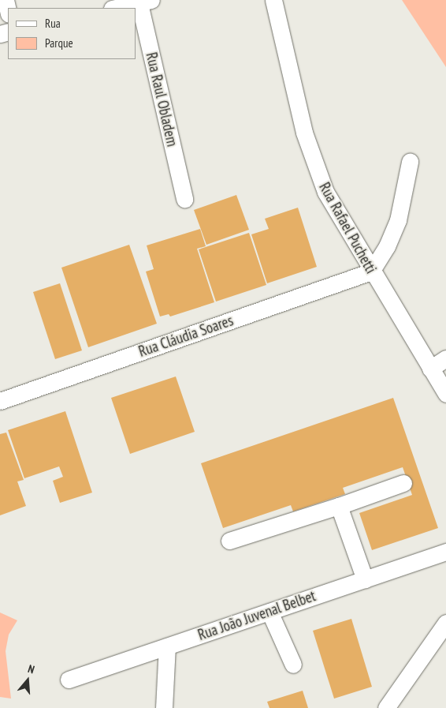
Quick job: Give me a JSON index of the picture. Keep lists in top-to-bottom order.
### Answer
{
  "streets": {
    "street": [
      "Rua Raul Obladem",
      "Rua Rafael Puchetti",
      "Rua Cláudia Soares",
      "Rua João Juvenal Belbet"
    ]
  },
  "crossings": [
    ["Rua Rafael Puchetti", "Rua Cláudia Soares"]
  ],
  "legend": ["Rua", "Parque"],
  "north": "top"
}
